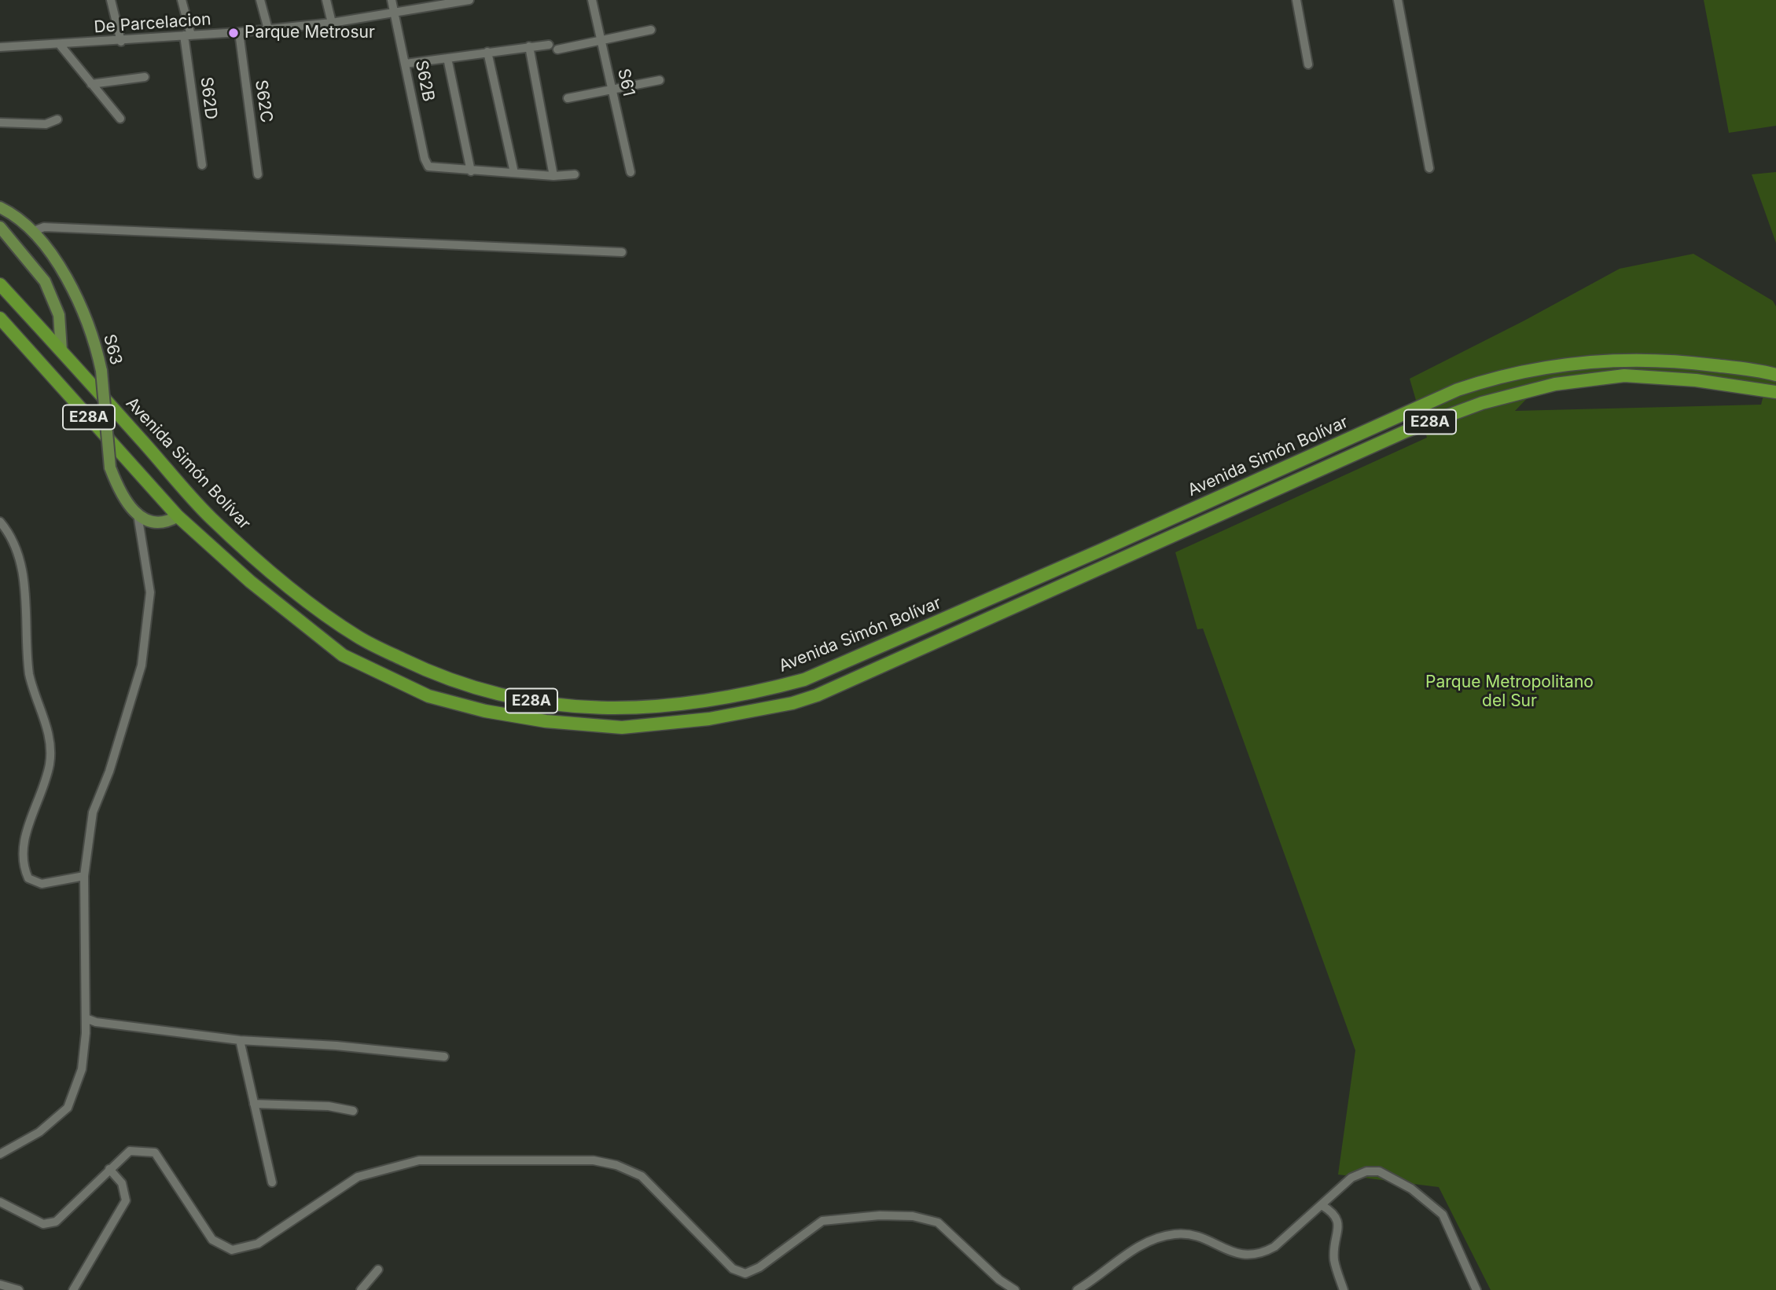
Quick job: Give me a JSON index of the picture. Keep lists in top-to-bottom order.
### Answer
{
  "streets": {
    "highway": ["E28A", "Avenida Simón Bolívar"],
    "main road": ["S63"],
    "street": [
      "De Parcelacion",
      "S62B",
      "S61",
      "S62D",
      "S62C"
    ]
  },
  "crossings": [
    ["De Parcelacion", "S62B"],
    ["De Parcelacion", "S62D"],
    ["De Parcelacion", "S62C"]
  ],
  "parks": ["Parque Metropolitano del Sur"],
  "places": ["Parque Metrosur"]
}
